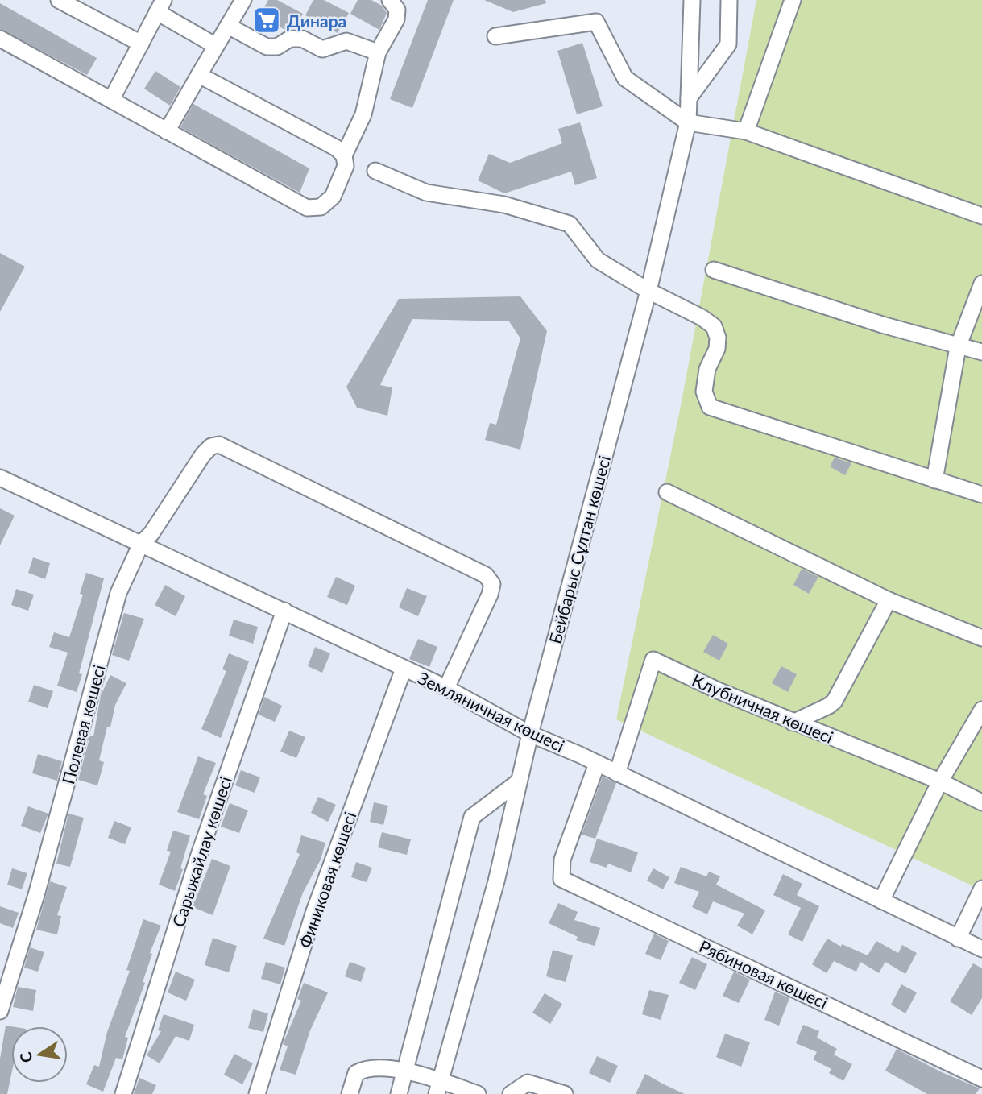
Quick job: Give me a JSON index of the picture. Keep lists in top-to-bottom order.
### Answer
{
  "streets": {
    "street": [
      "Бейбарыс Сұлтан көшесі",
      "Клубничная көшесі",
      "Земляничная көшесі",
      "Полевая көшесі",
      "Сарыжайлау көшесі",
      "Финиковая көшесі",
      "Рябиновая көшесі"
    ]
  },
  "crossings": [
    ["Бейбарыс Сұлтан көшесі", "Земляничная көшесі"],
    ["Клубничная көшесі", "Земляничная көшесі"],
    ["Земляничная көшесі", "Полевая көшесі"],
    ["Земляничная көшесі", "Сарыжайлау көшесі"],
    ["Земляничная көшесі", "Финиковая көшесі"],
    ["Земляничная көшесі", "Рябиновая көшесі"]
  ],
  "places": {
    "supermarket": ["Динара"]
  },
  "north": "left"
}
